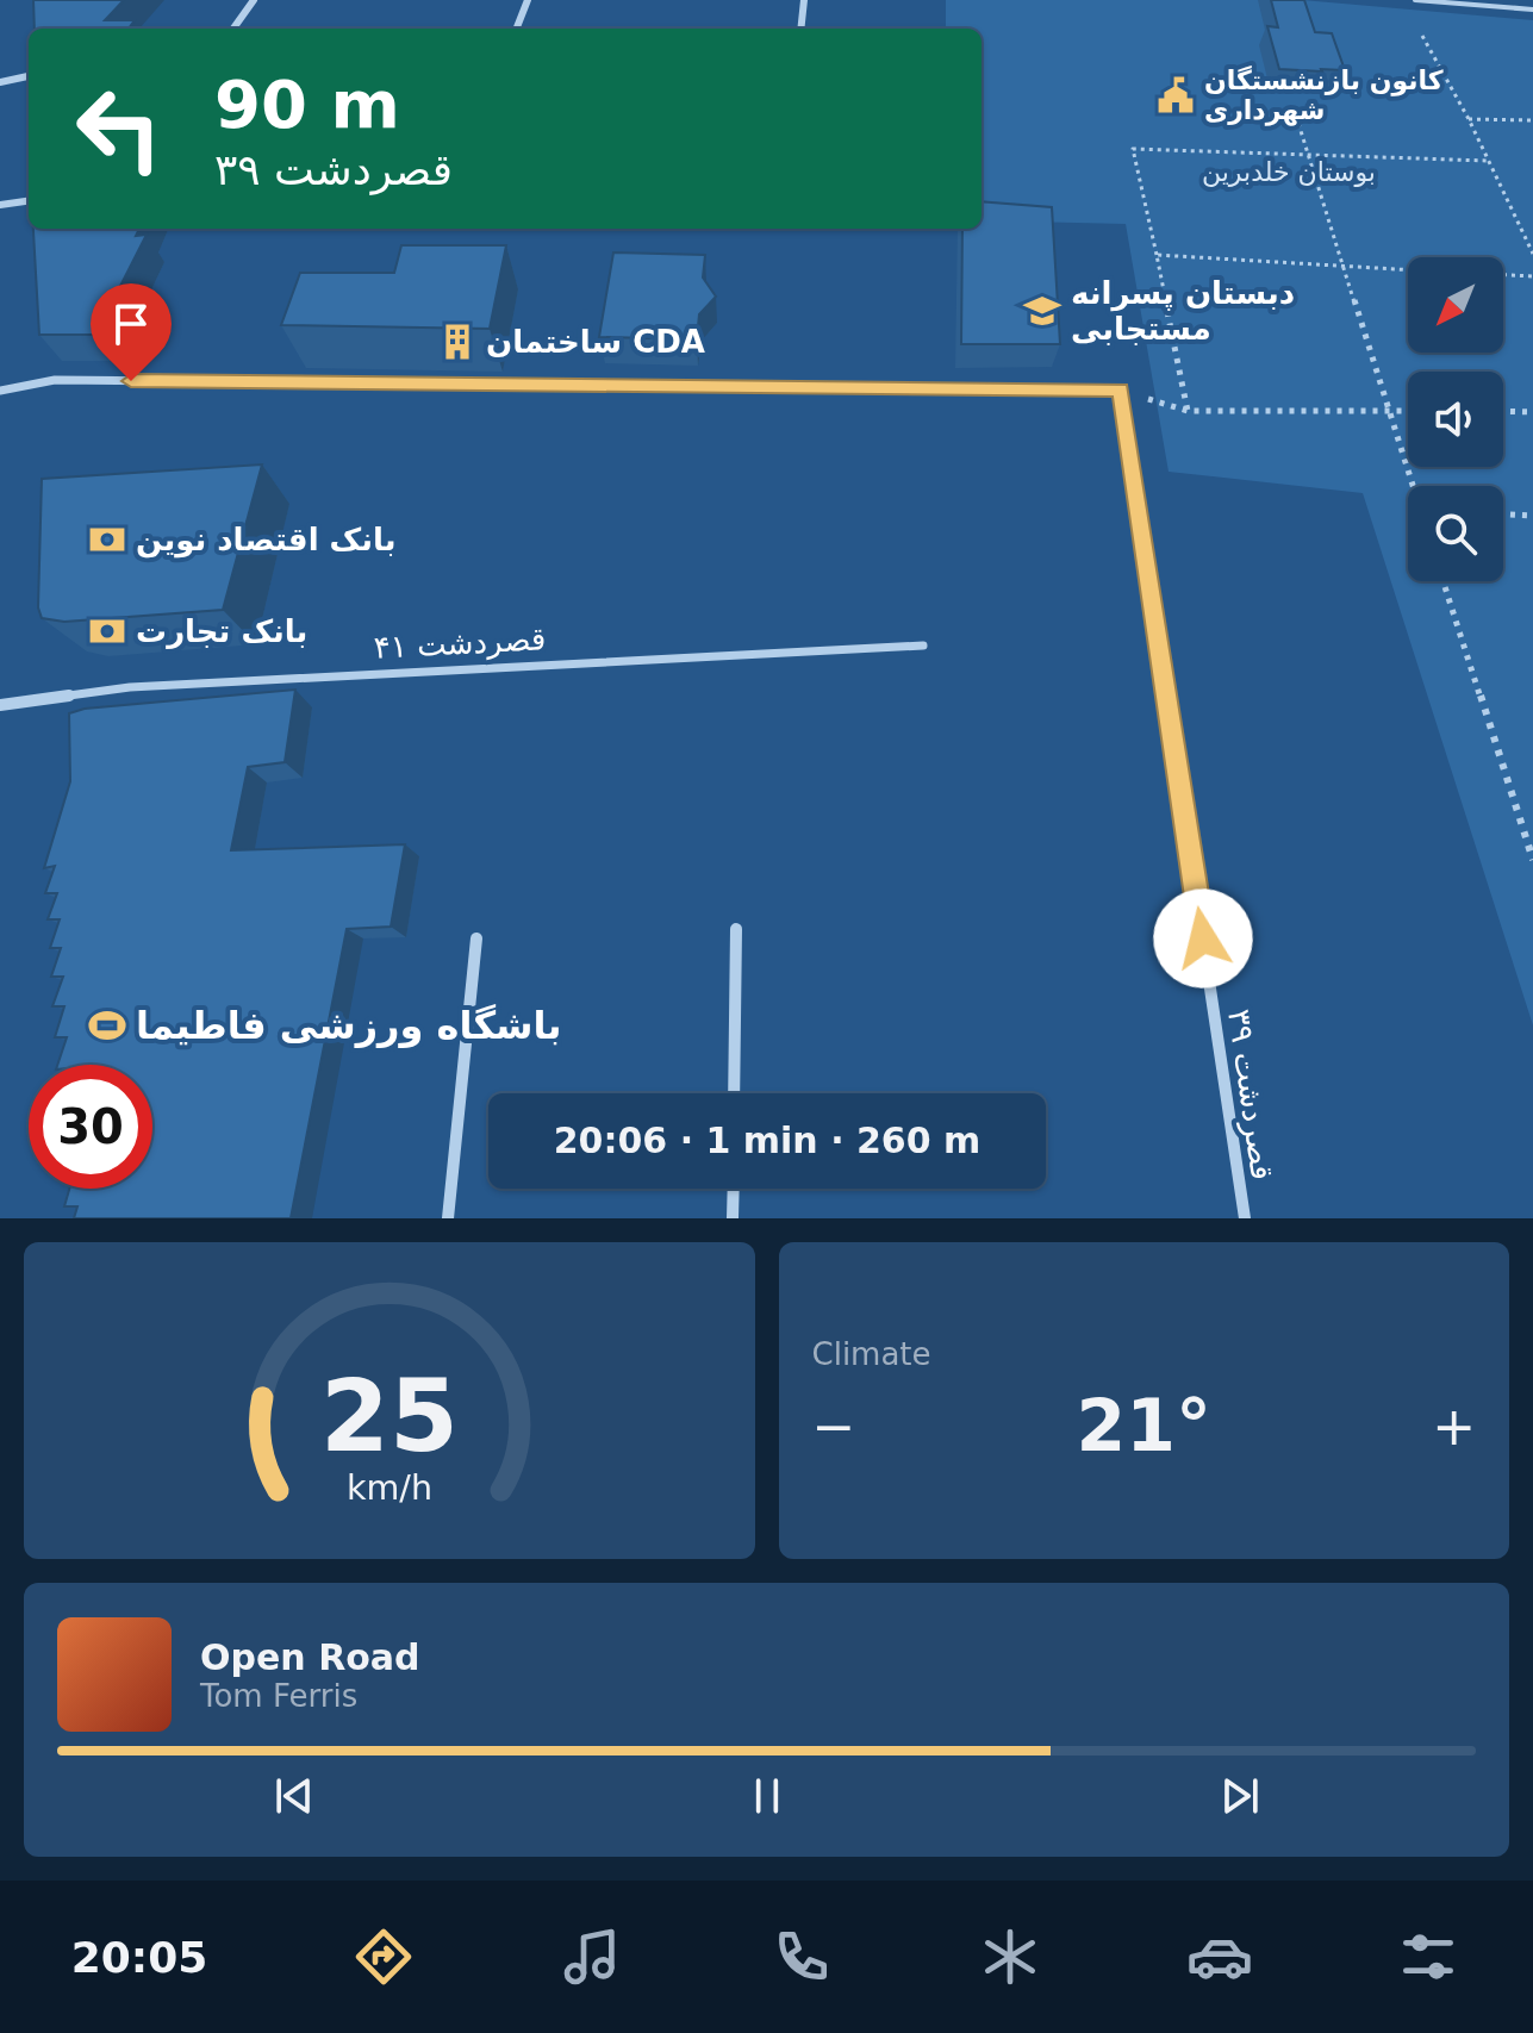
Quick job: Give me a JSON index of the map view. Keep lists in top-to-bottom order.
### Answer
{
  "streets": {
    "street": ["قصردشت ۴۱", "قصردشت ۳۹"]
  },
  "parks": ["بوستان خلدبرین"],
  "places": {
    "public building": ["کانون بازنشستگان شهرداری"],
    "school or university": ["دبستان پسرانه مستجابی"],
    "building": ["ساختمان CDA"],
    "bank": ["بانک اقتصاد نوین", "بانک تجارت"],
    "sports": ["باشگاه ورزشی فاطیما"]
  },
  "north": "bottom left",
  "page": {
    "turn": ["90 m", "قصردشت ۳۹"],
    "limit": "30",
    "trip": "20:06 · 1 min · 260 m",
    "tile": "Climate",
    "heat": ["−", "21°", "+"],
    "song": ["Open Road", "Tom Ferris"],
    "tabs": "20:05",
    "gauge": ["25", "km/h"]
  }
}
